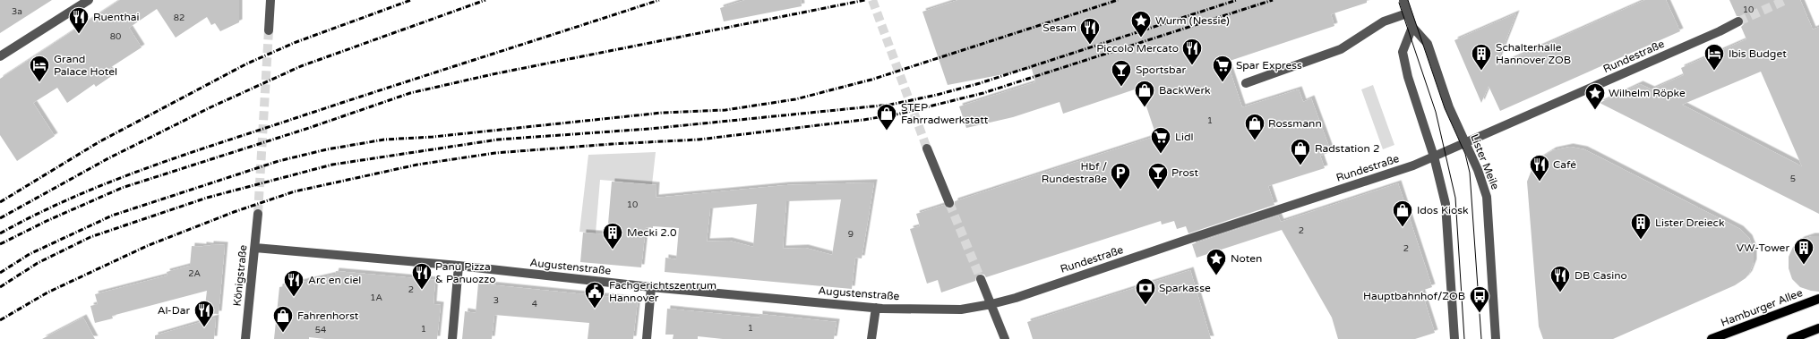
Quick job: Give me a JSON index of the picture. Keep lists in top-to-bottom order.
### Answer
{
  "streets": {
    "main road": ["Hamburger Allee"],
    "street": [
      "Rundestraße",
      "Lister Meile",
      "Augustenstraße",
      "Königstraße"
    ]
  },
  "crossings": [
    ["Rundestraße", "Lister Meile"],
    ["Rundestraße", "Augustenstraße"],
    ["Augustenstraße", "Königstraße"]
  ],
  "places": {
    "restaurant": [
      "Ruenthai",
      "Sesam",
      "Piccolo Mercato",
      "Café",
      "Panu Pizza & Panuozzo",
      "DB Casino",
      "Arc en ciel",
      "Al-Dar"
    ],
    "place": ["Wurm (Nessie)", "Wilhelm Röpke", "Noten"],
    "building": [
      "Schalterhalle Hannover ZOB",
      "Lister Dreieck",
      "Mecki 2.0",
      "VW-Tower"
    ],
    "hotel": ["Ibis Budget", "Grand Palace Hotel"],
    "supermarket": ["Spar Express", "Lidl"],
    "bar": ["Sportsbar", "Prost"],
    "shop": [
      "BackWerk",
      "STEP Fahrradwerkstatt",
      "Rossmann",
      "Radstation 2",
      "Idos Kiosk",
      "Fahrenhorst"
    ],
    "parking": ["Hbf / Rundestraße"],
    "bank": ["Sparkasse"],
    "public building": ["Fachgerichtszentrum Hannover"],
    "bus stop": ["Hauptbahnhof/ZOB"]
  },
  "house_numbers": [
    "10",
    "3a",
    "82",
    "80",
    "1",
    "5",
    "10",
    "2",
    "9",
    "2",
    "2A",
    "2",
    "1A",
    "3",
    "4",
    "1",
    "1",
    "54"
  ]
}
